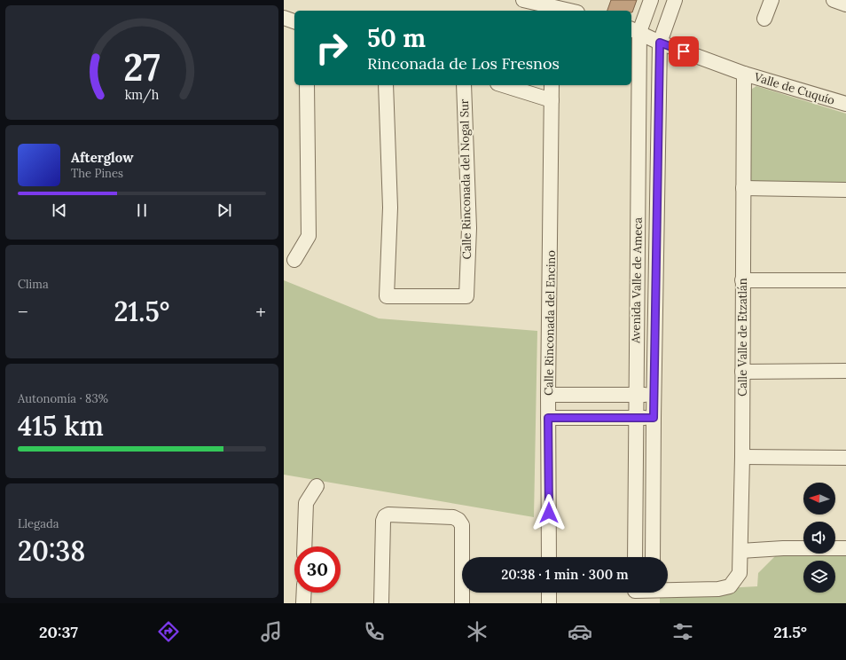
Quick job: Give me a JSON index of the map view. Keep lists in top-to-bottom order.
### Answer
{
  "streets": {
    "street": [
      "Valle de Cuquío",
      "Calle Rinconada del Nogal Sur",
      "Avenida Valle de Ameca",
      "Calle Rinconada del Encino",
      "Calle Valle de Etzatlán"
    ]
  },
  "crossings": [
    ["Valle de Cuquío", "Avenida Valle de Ameca"],
    ["Valle de Cuquío", "Calle Valle de Etzatlán"]
  ],
  "north": "left",
  "page": {
    "turn": ["50 m", "Rinconada de Los Fresnos"],
    "song": ["Afterglow", "The Pines"],
    "tile": [
      "Clima",
      ["Autonomía · 83%", "415 km"],
      ["Llegada", "20:38"]
    ],
    "heat": ["−", "21.5°", "+"],
    "limit": "30",
    "trip": "20:38 · 1 min · 300 m",
    "tabs": ["20:37", "21.5°"],
    "gauge": ["27", "km/h"]
  }
}
